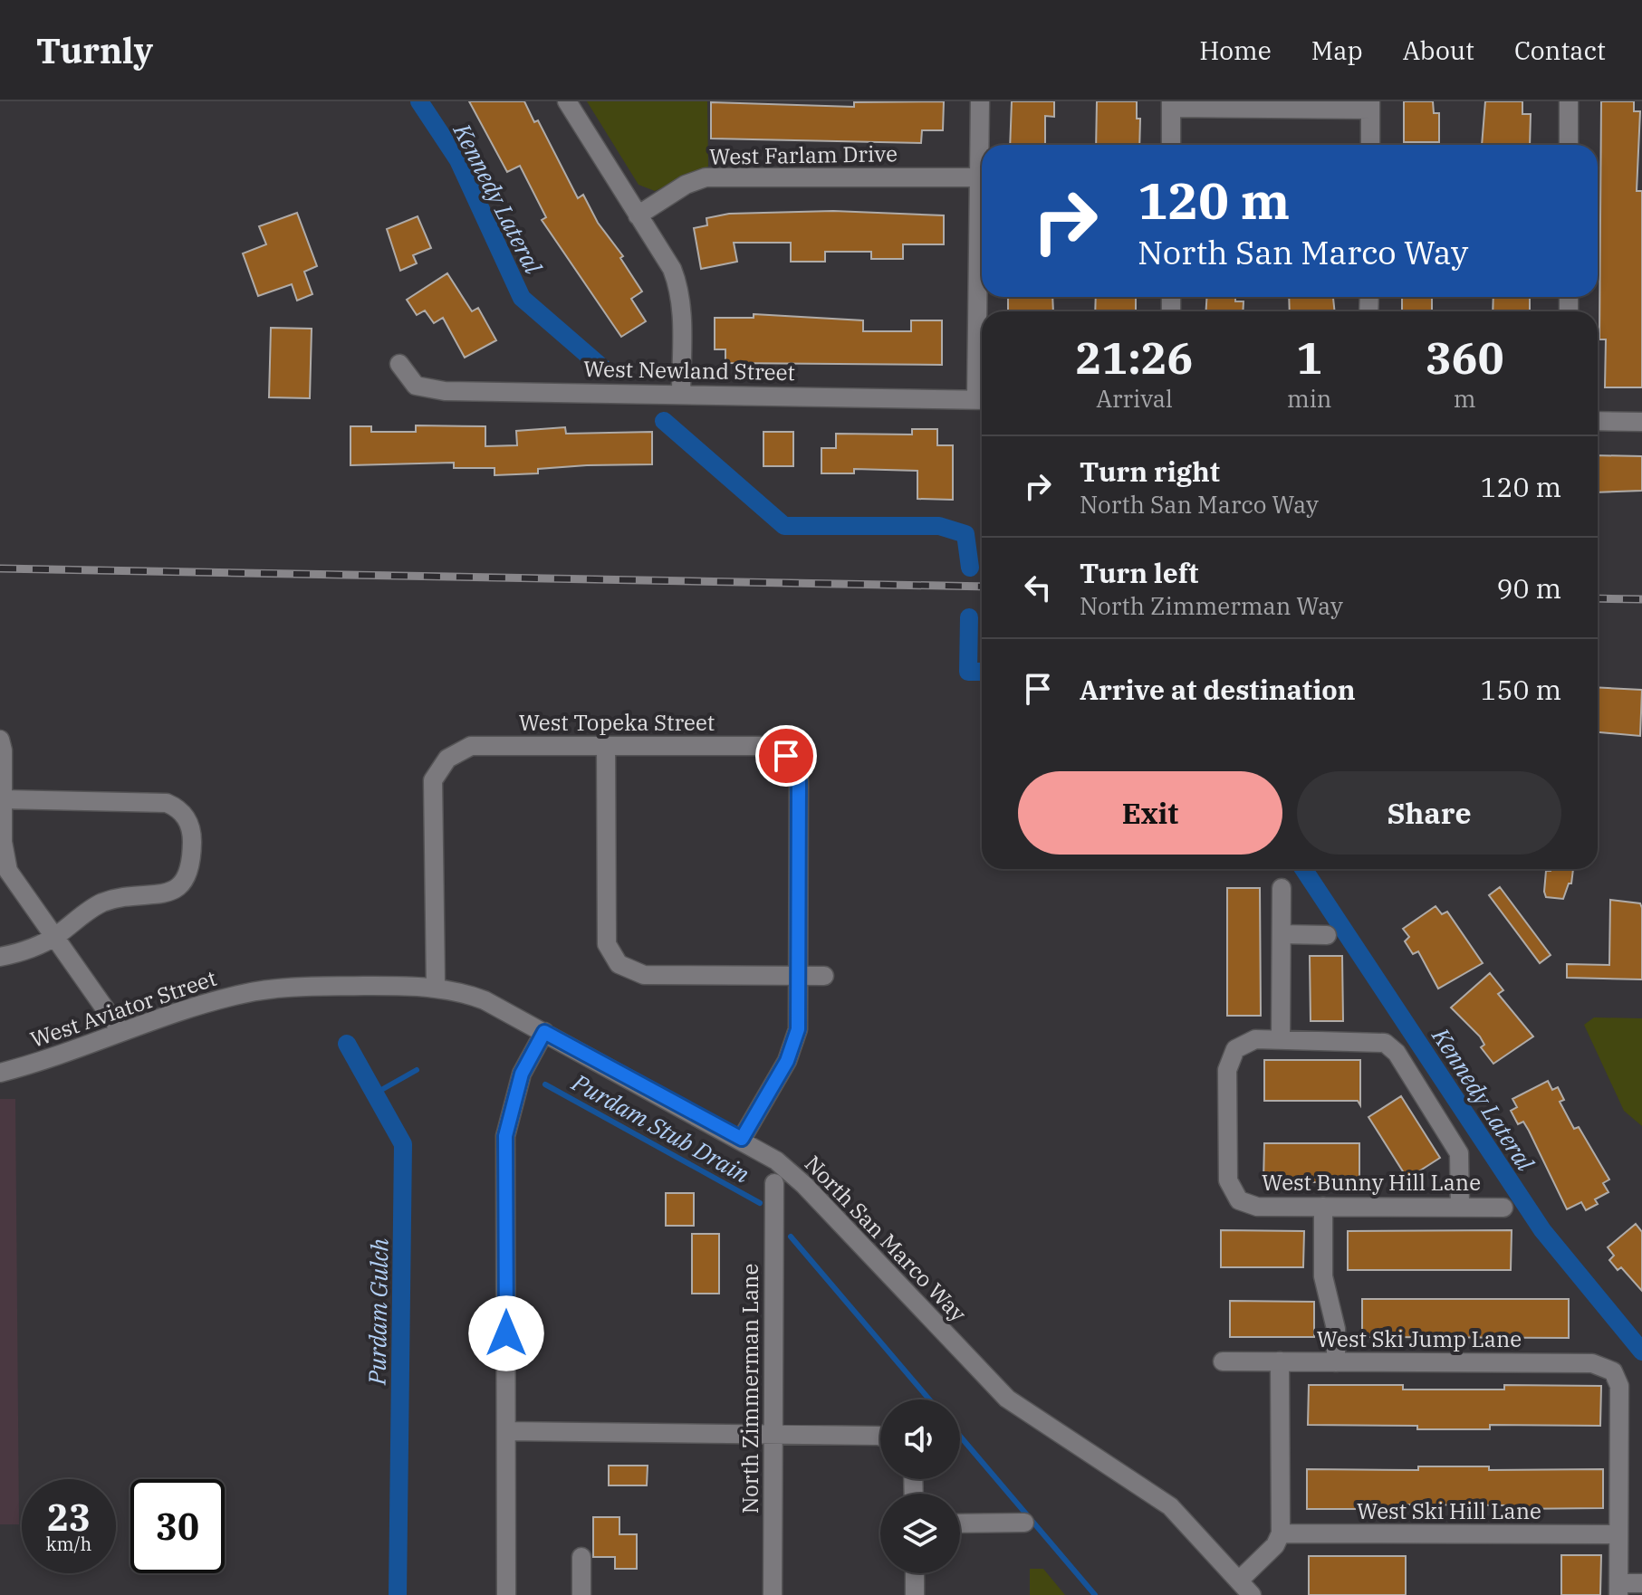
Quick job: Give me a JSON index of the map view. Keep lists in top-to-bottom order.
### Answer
{
  "streets": {
    "street": [
      "West Farlam Drive",
      "West Newland Street",
      "West Topeka Street",
      "West Aviator Street",
      "West Bunny Hill Lane",
      "North San Marco Way",
      "West Ski Jump Lane",
      "North Zimmerman Lane",
      "West Ski Hill Lane"
    ]
  },
  "crossings": [
    ["West Topeka Street", "West Aviator Street"],
    ["West Topeka Street", "North San Marco Way"],
    ["West Aviator Street", "North San Marco Way"],
    ["West Ski Jump Lane", "West Ski Hill Lane"]
  ],
  "water": ["Kennedy Lateral", "Purdam Stub Drain", "Purdam Gulch"],
  "page": {
    "header": "Turnly",
    "nav": [
      "Home",
      "Map",
      "About",
      "Contact"
    ],
    "turn": ["120 m", "North San Marco Way"],
    "eta": [
      "21:26",
      "Arrival",
      "1",
      "min",
      "360",
      "m"
    ],
    "list": [
      {
        "name": "Turn right",
        "note": "North San Marco Way",
        "value": "120 m"
      },
      {
        "name": "Turn left",
        "note": "North Zimmerman Way",
        "value": "90 m"
      },
      {
        "name": "Arrive at destination",
        "value": "150 m"
      }
    ],
    "buttons": ["Exit", "Share"],
    "speed": "23 km/h",
    "limit": "30"
  }
}
